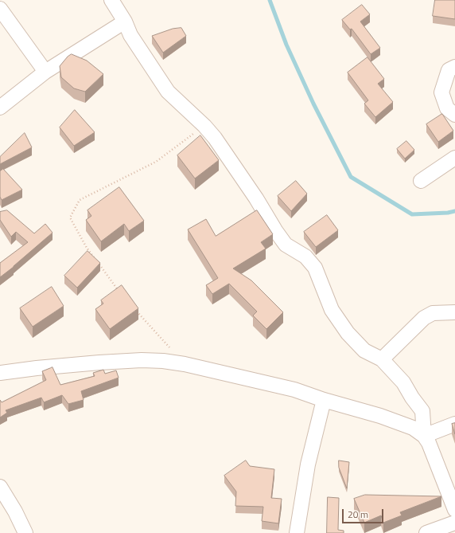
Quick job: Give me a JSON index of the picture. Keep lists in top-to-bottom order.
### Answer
{
  "scale_bar": "20 m"
}
